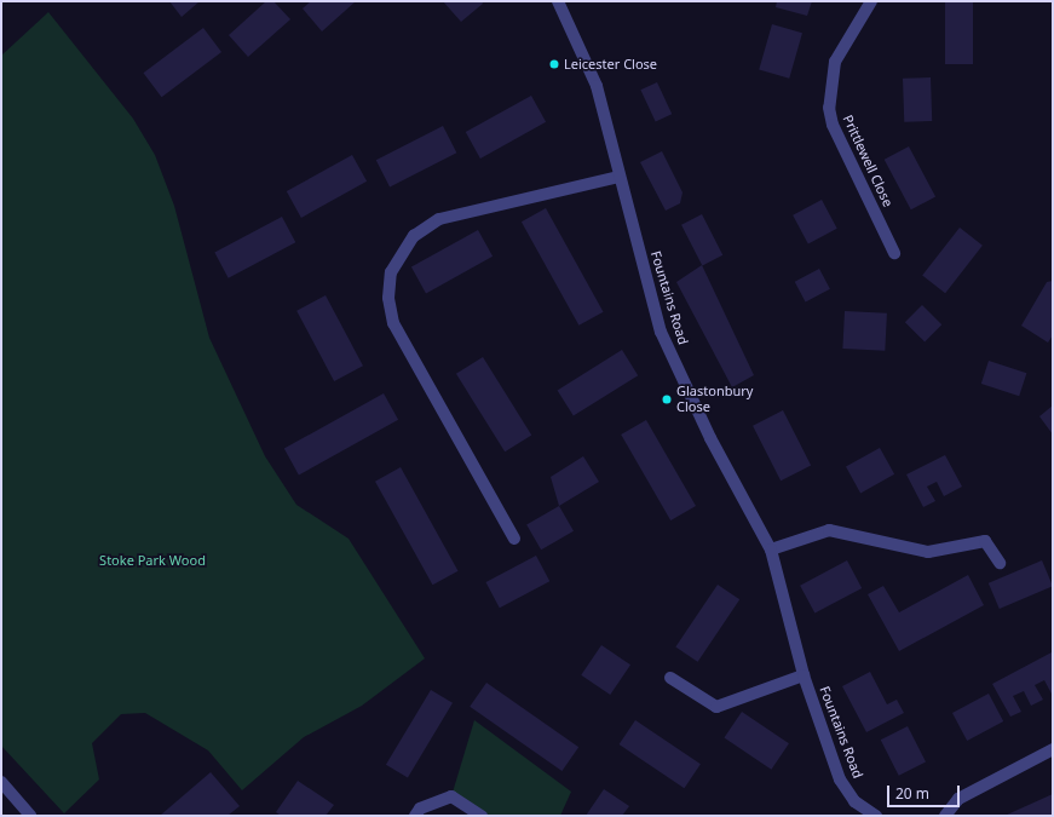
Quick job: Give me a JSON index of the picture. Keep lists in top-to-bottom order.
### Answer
{
  "streets": {
    "street": ["Prittlewell Close", "Fountains Road"]
  },
  "parks": ["Stoke Park Wood"],
  "places": ["Leicester Close", "Glastonbury Close"],
  "scale_bar": "20 m"
}
